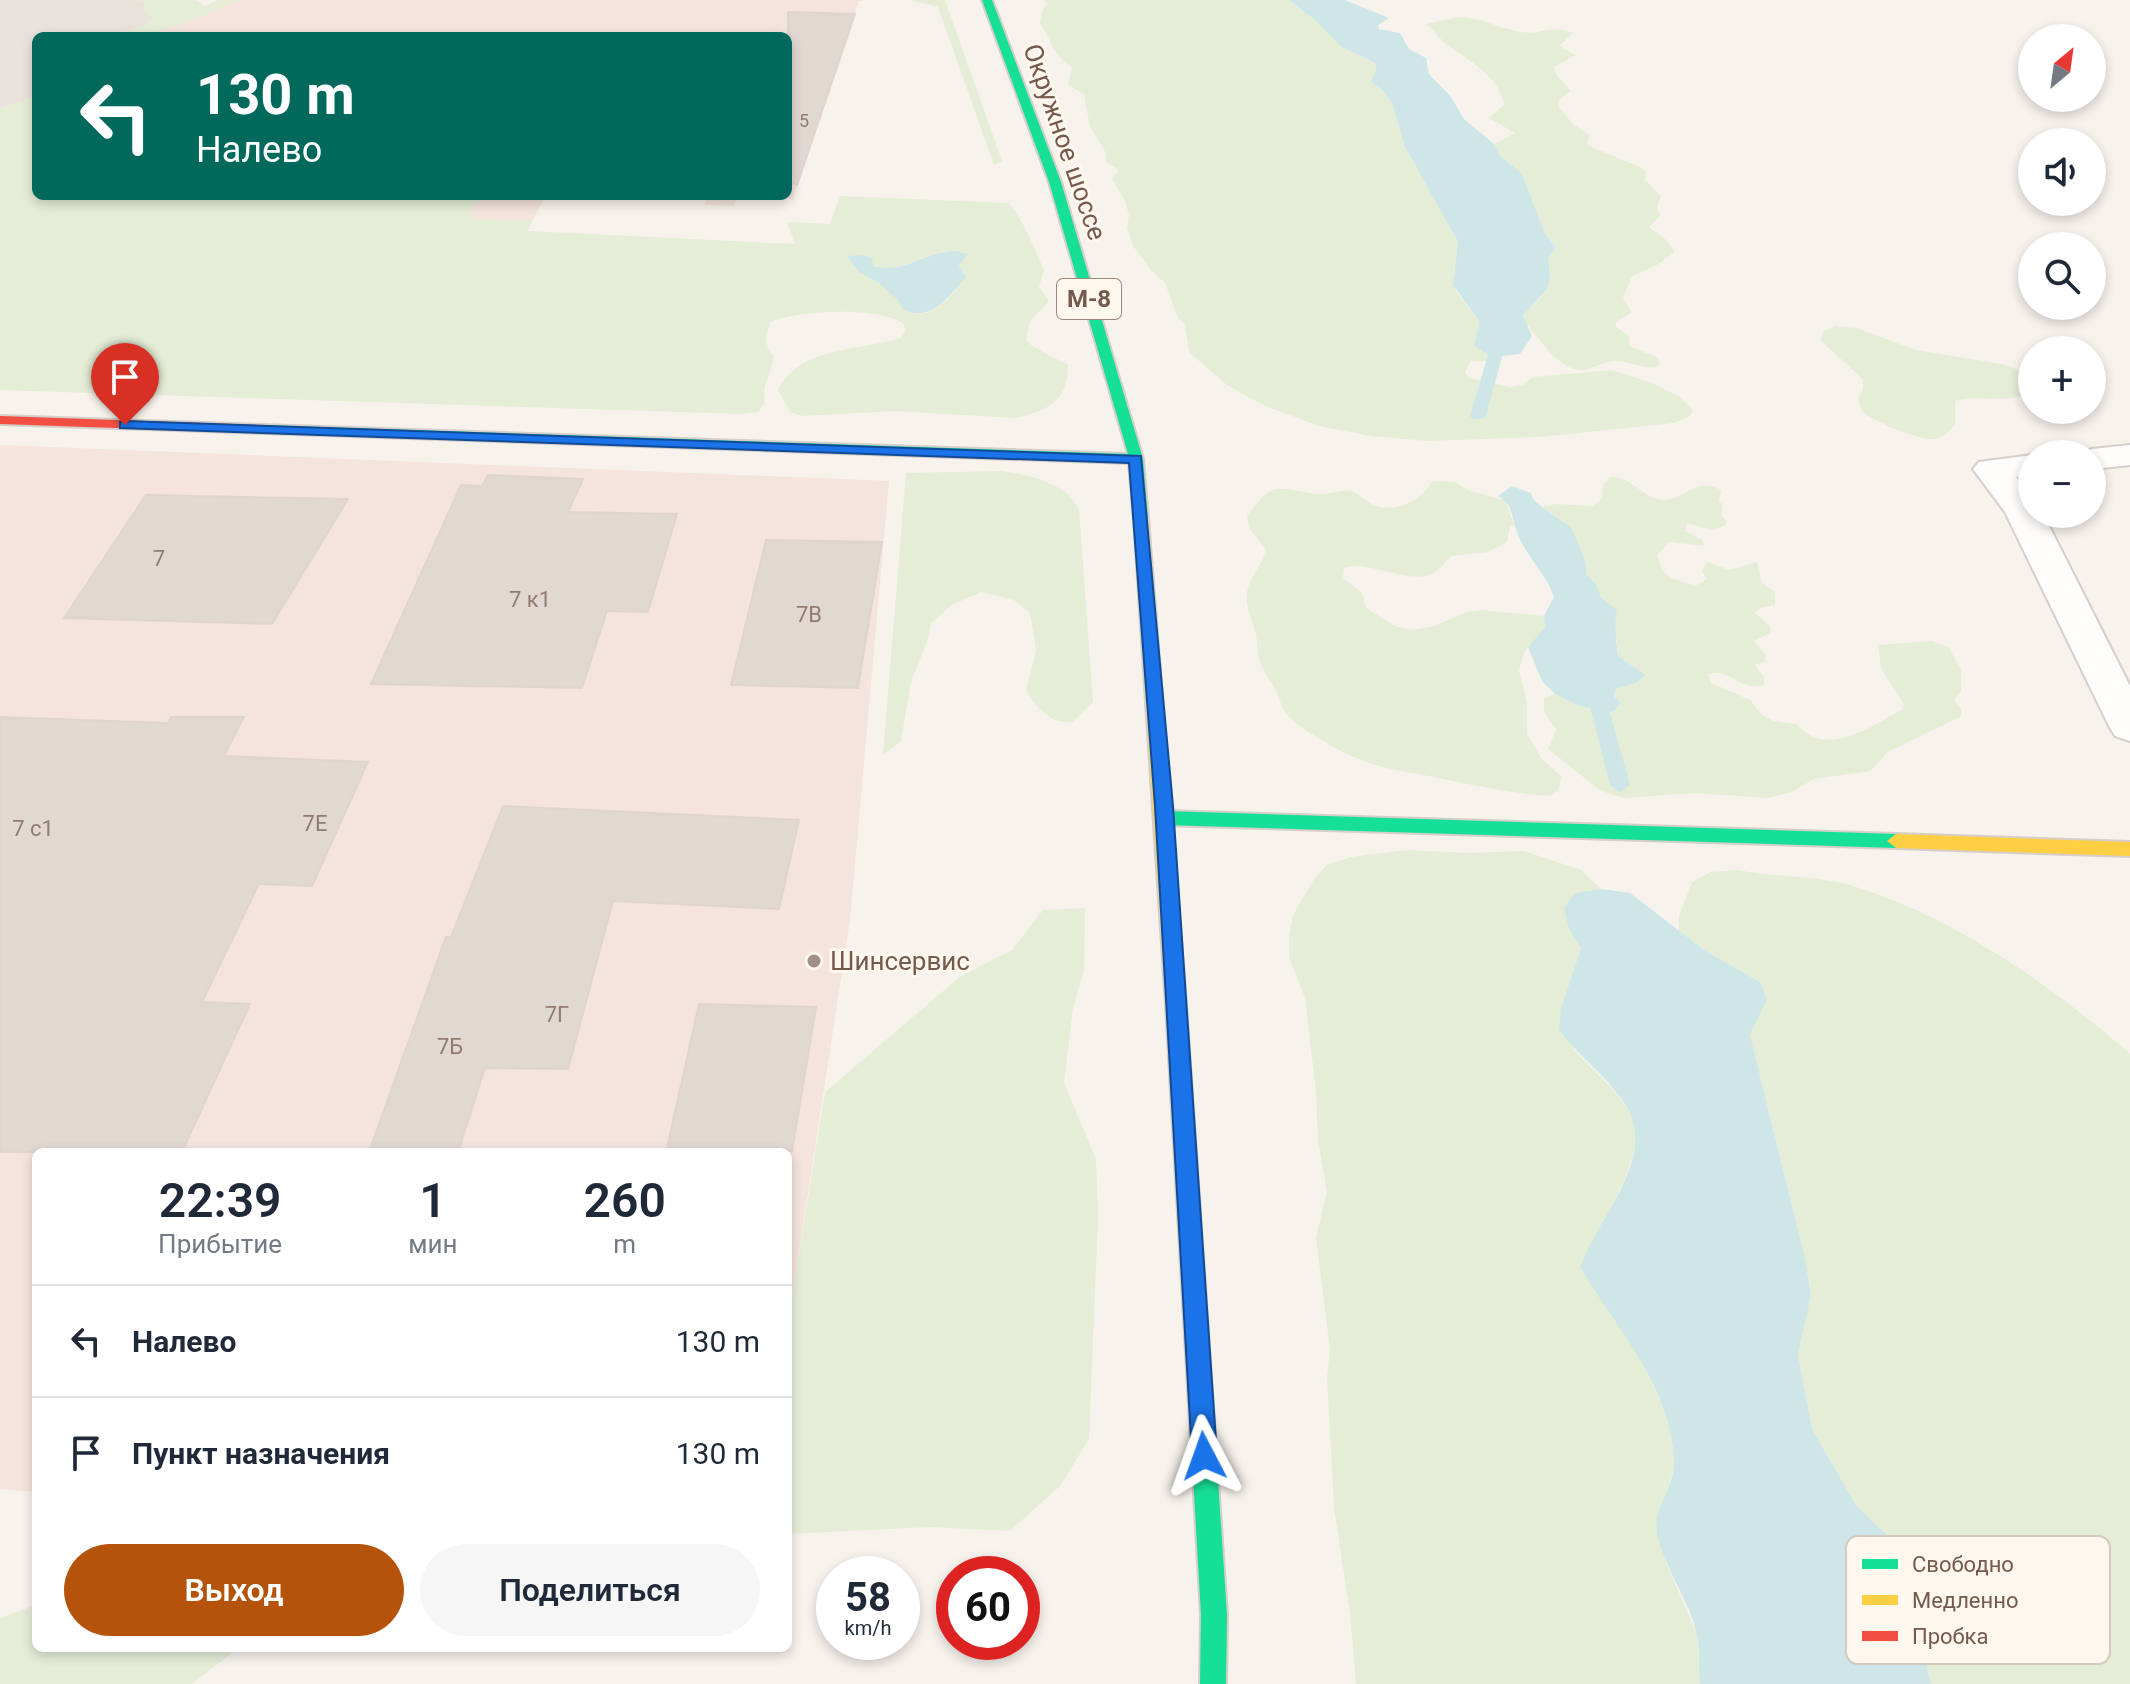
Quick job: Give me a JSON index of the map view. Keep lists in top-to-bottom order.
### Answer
{
  "streets": {
    "main road": ["Окружное шоссе", "М-8"]
  },
  "places": ["Шинсервис"],
  "house_numbers": [
    "5",
    "7",
    "7 к1",
    "7В",
    "7Е",
    "7 с1",
    "7Г",
    "7Б"
  ],
  "legend": ["Свободно", "Медленно", "Пробка"],
  "north": "top right",
  "page": {
    "map_buttons": ["+", "−"],
    "turn": ["130 m", "Налево"],
    "eta": [
      "22:39",
      "Прибытие",
      "1",
      "мин",
      "260",
      "m"
    ],
    "list": [
      {
        "name": "Налево",
        "value": "130 m"
      },
      {
        "name": "Пункт назначения",
        "value": "130 m"
      }
    ],
    "buttons": ["Выход", "Поделиться"],
    "speed": "58 km/h",
    "limit": "60"
  }
}
